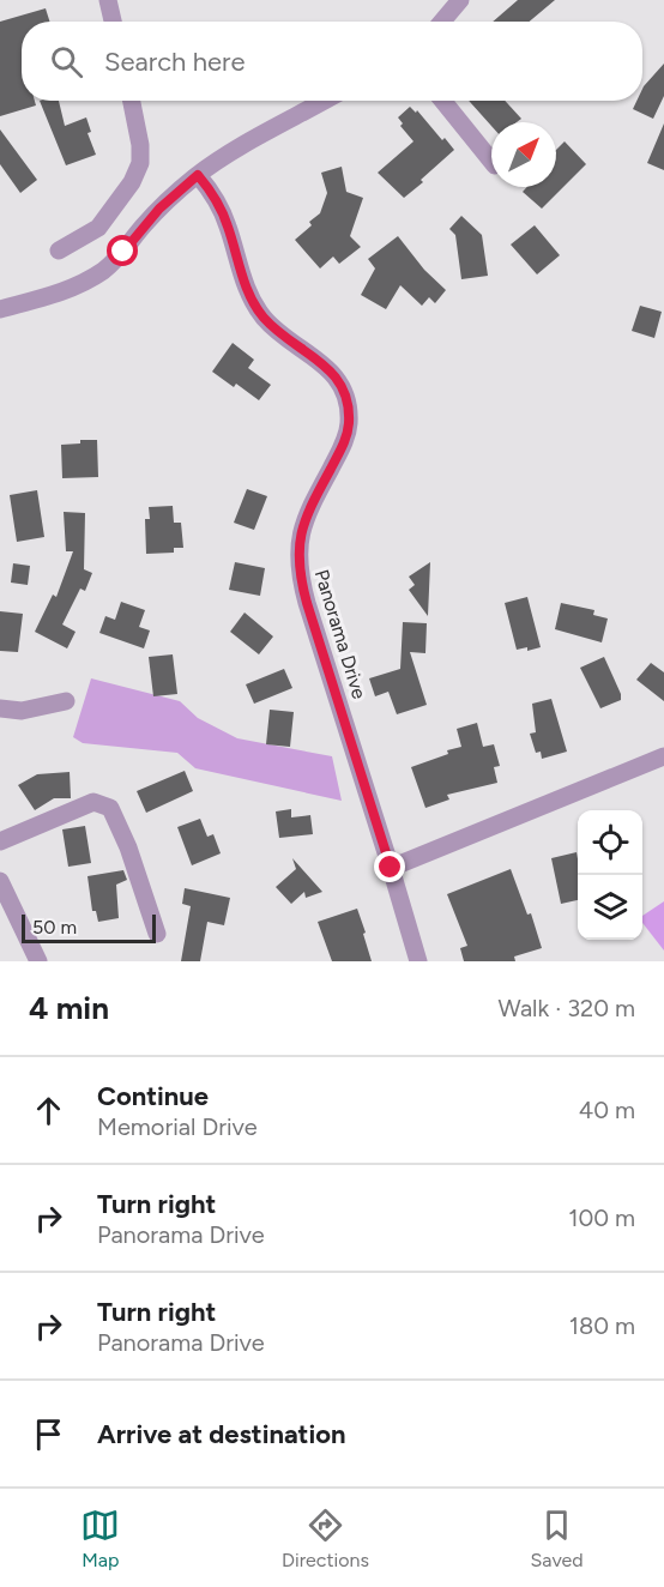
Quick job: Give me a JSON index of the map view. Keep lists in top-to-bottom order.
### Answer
{
  "streets": {
    "street": ["Panorama Drive"]
  },
  "scale_bar": "50 m",
  "north": "top right",
  "page": {
    "search": "Search here",
    "scale": "50 m",
    "heading": ["4 min", "Walk · 320 m"],
    "list": [
      ["Continue", "Memorial Drive", "40 m"],
      ["Turn right", "Panorama Drive", "100 m"],
      ["Turn right", "Panorama Drive", "180 m"],
      "Arrive at destination"
    ],
    "nav": ["Map", "Directions", "Saved"]
  }
}
